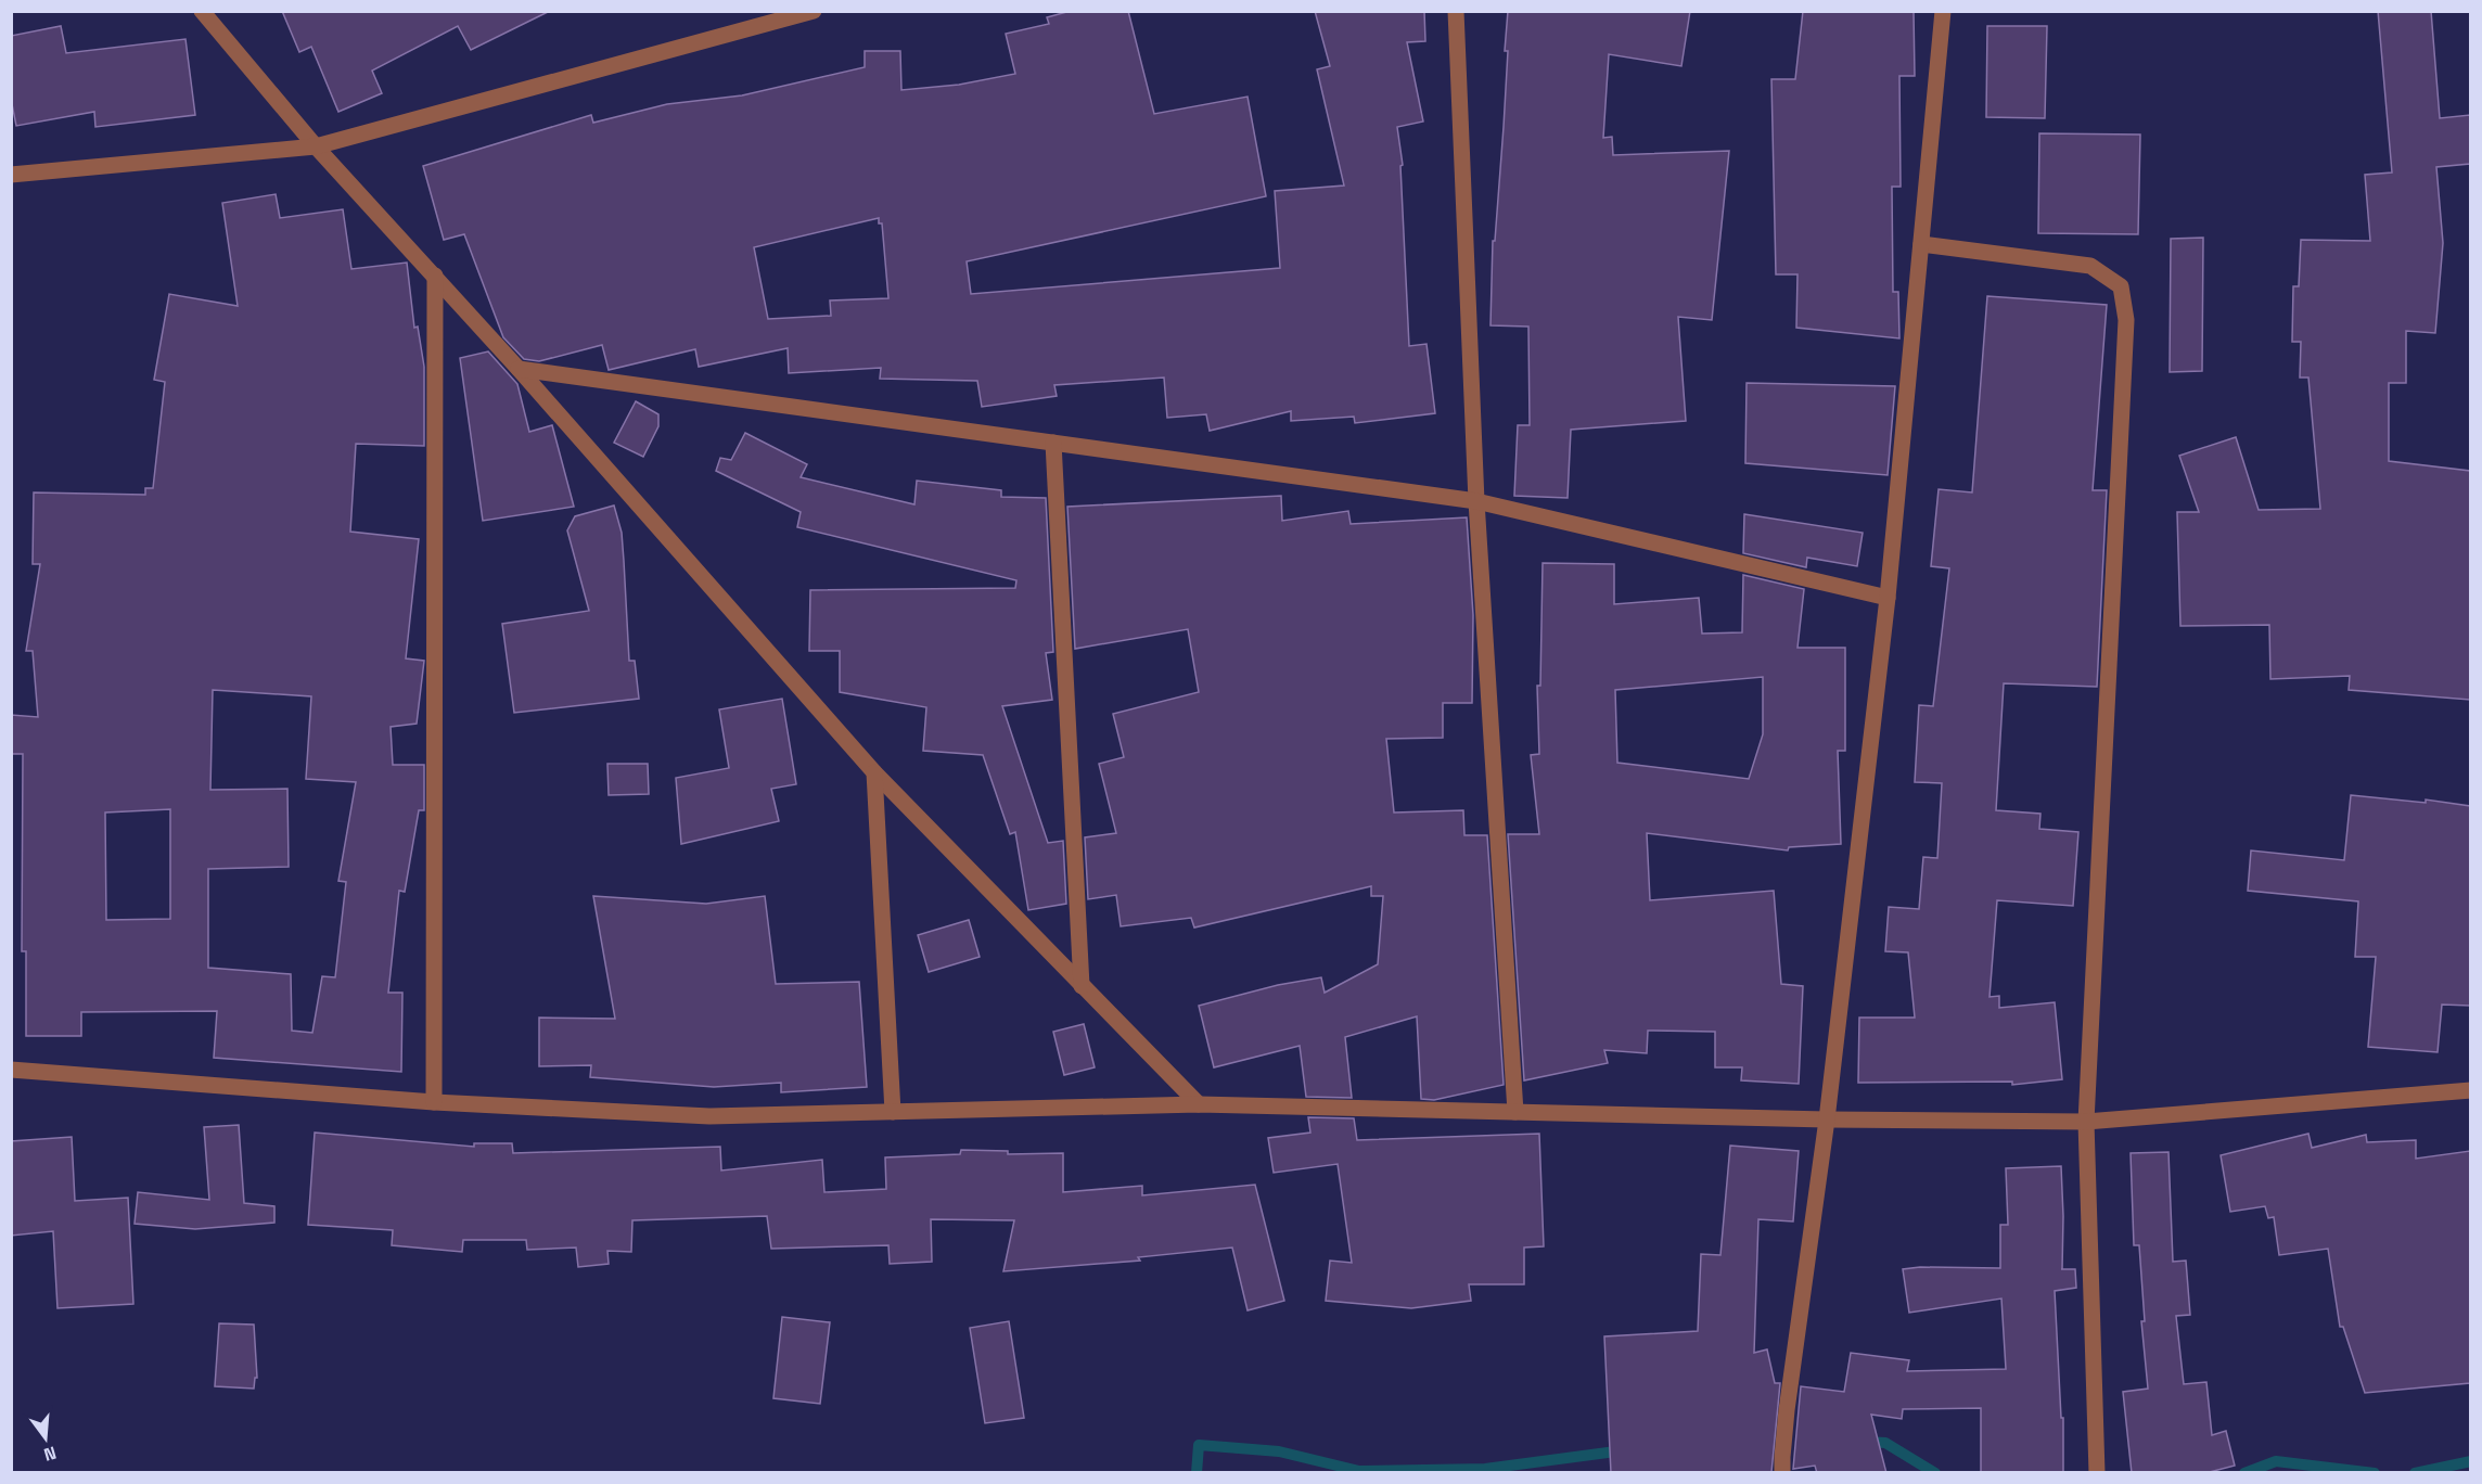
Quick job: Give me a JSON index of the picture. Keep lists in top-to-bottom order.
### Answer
{
  "north": "bottom"
}
